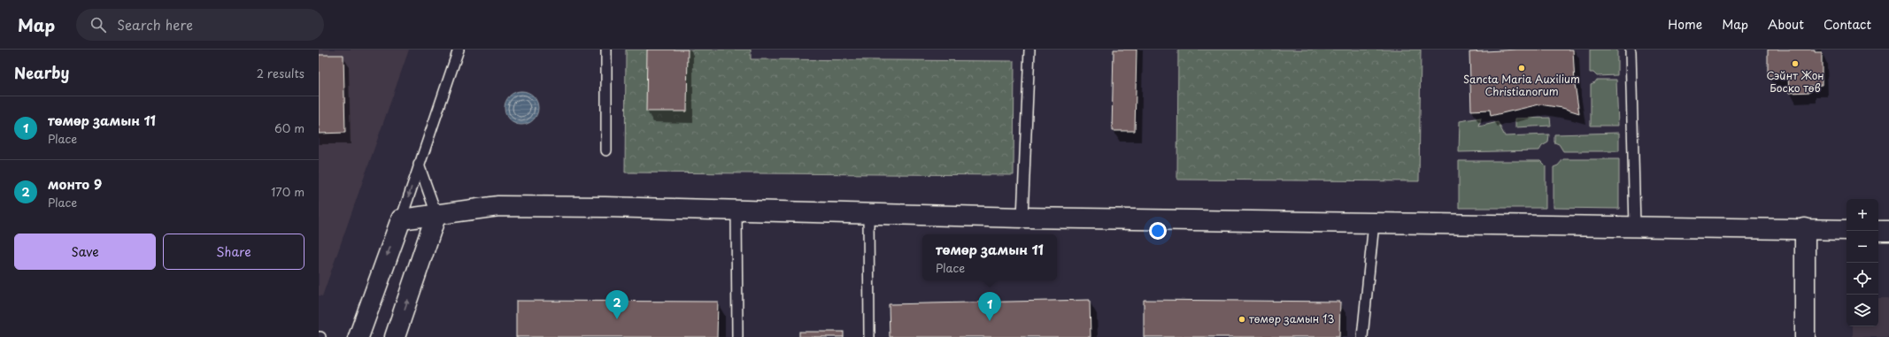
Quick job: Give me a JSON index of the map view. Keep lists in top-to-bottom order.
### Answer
{
  "places": ["Сэйнт Жон Боско төв", "Sancta Maria Auxilium Christianorum", "төмөр замын 13"],
  "page": {
    "header": "Map",
    "search": "Search here",
    "nav": [
      "Home",
      "Map",
      "About",
      "Contact"
    ],
    "heading": ["Nearby", "2 results"],
    "list": [
      {
        "mark": "1",
        "name": "төмөр замын 11",
        "note": "Place",
        "value": "60 m"
      },
      {
        "mark": "2",
        "name": "монто 9",
        "note": "Place",
        "value": "170 m"
      }
    ],
    "map_buttons": ["+", "−"],
    "buttons": ["Save", "Share"],
    "popup": ["төмөр замын 11", "Place"],
    "pins": ["2", "1"]
  }
}
